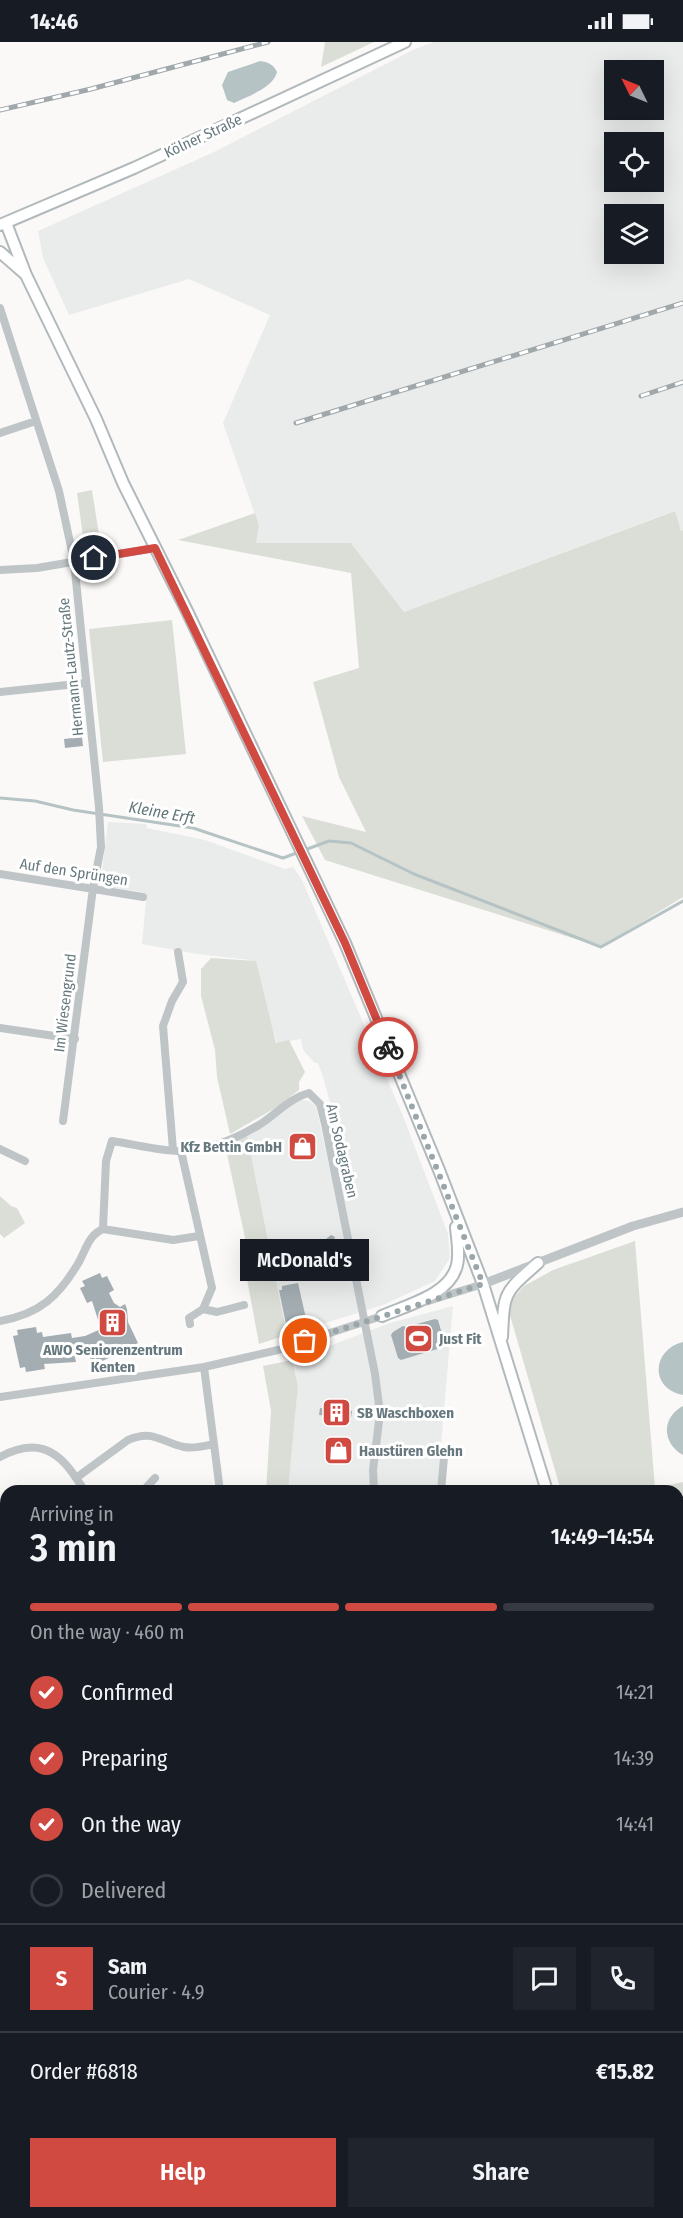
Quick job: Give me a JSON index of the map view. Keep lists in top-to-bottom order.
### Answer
{
  "streets": {
    "main road": ["Kölner Straße"],
    "street": [
      "Hermann-Lautz-Straße",
      "Auf den Sprüngen",
      "Im Wiesengrund",
      "Am Sodagraben"
    ]
  },
  "crossings": [
    ["Hermann-Lautz-Straße", "Auf den Sprüngen"],
    ["Hermann-Lautz-Straße", "Im Wiesengrund"],
    ["Auf den Sprüngen", "Im Wiesengrund"]
  ],
  "water": ["Kleine Erft"],
  "places": {
    "shop": ["Kfz Bettin GmbH", "Haustüren Glehn"],
    "building": ["AWO Seniorenzentrum Kenten", "SB Waschboxen"],
    "sports": ["Just Fit"],
    "other": ["McDonald's"]
  },
  "north": "top left",
  "page": {
    "status": "14:46",
    "bubble": "McDonald's",
    "heading": ["3 min", "Arriving in", "14:49–14:54"],
    "panel": [
      "Sam",
      "Courier · 4.9",
      "Order #6818",
      "€15.82"
    ],
    "bar": "On the way · 460 m",
    "list": [
      ["Confirmed", "14:21"],
      ["Preparing", "14:39"],
      ["On the way", "14:41"],
      "Delivered"
    ],
    "round": "S",
    "buttons": ["Help", "Share"]
  }
}
